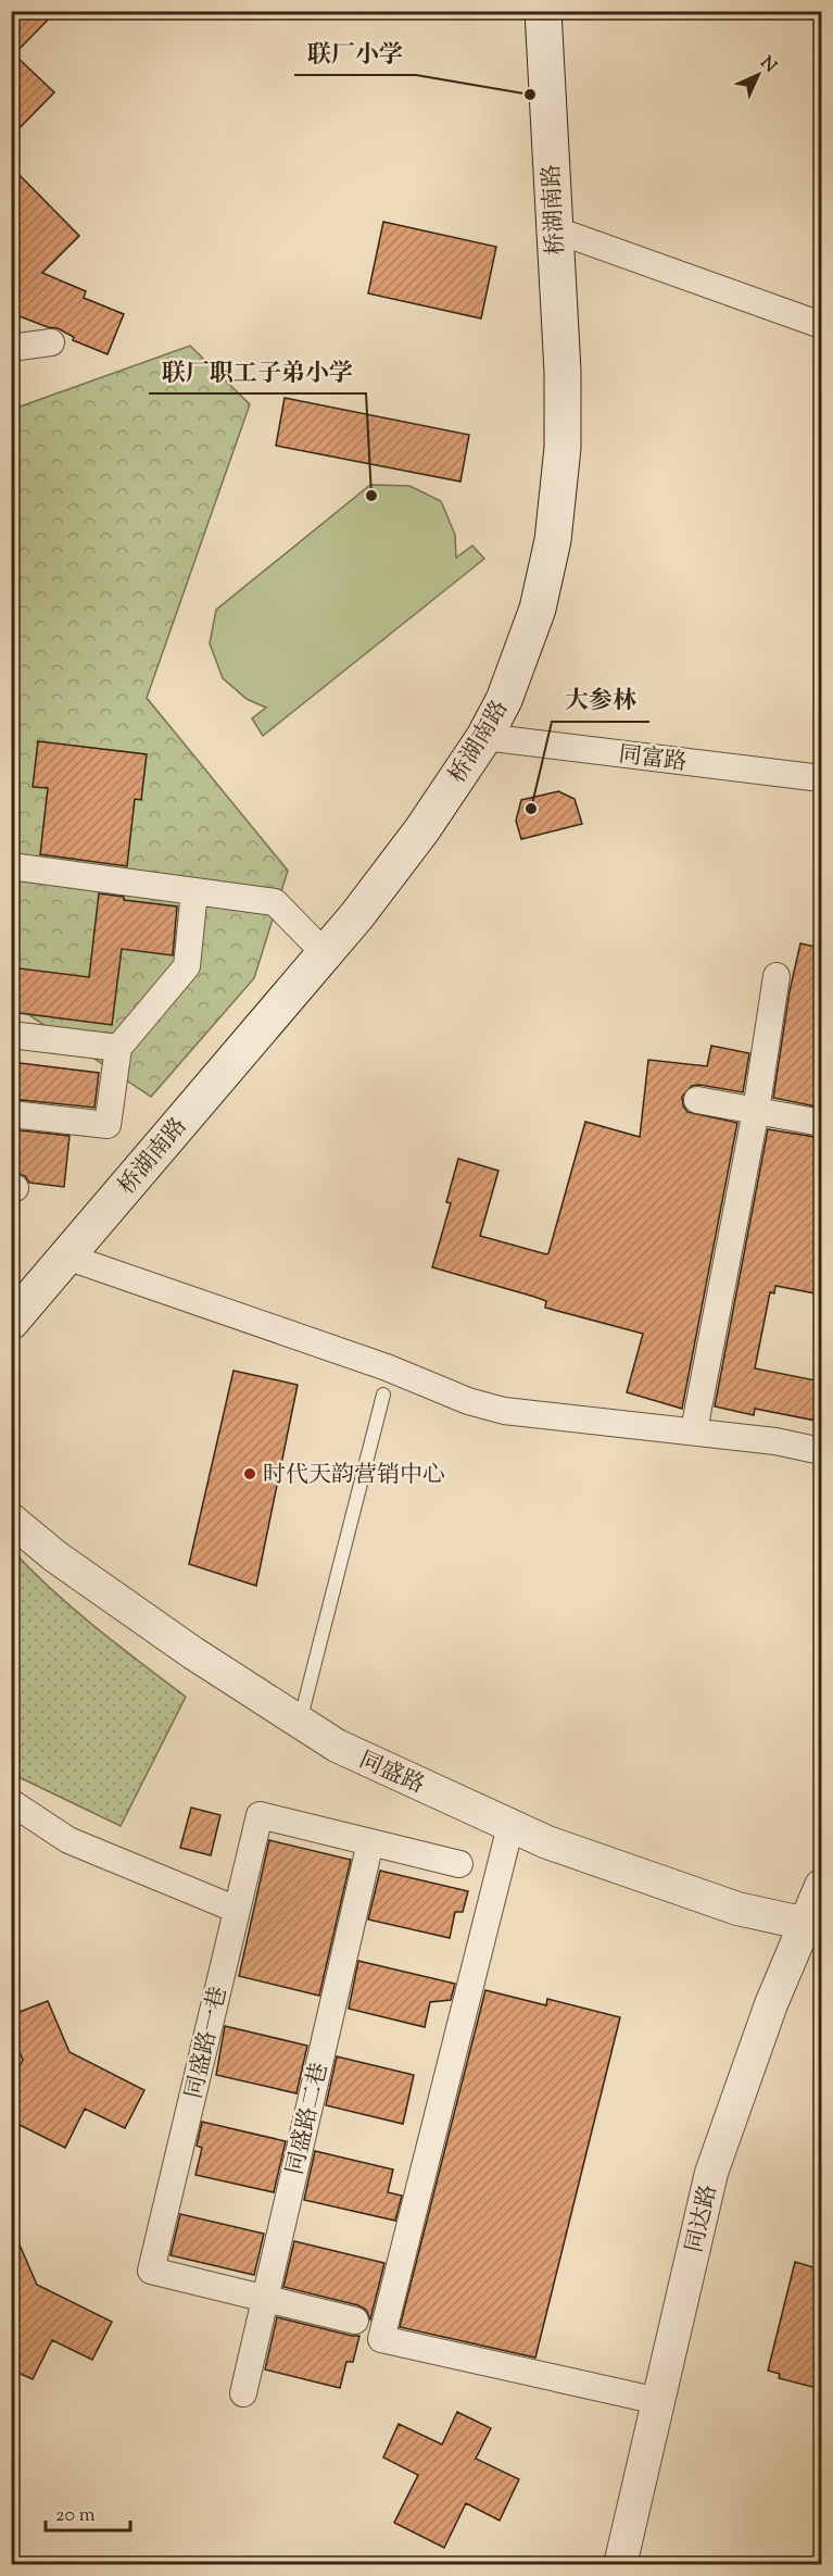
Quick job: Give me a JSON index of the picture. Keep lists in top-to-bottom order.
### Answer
{
  "streets": {
    "main road": ["桥湖南路"],
    "street": [
      "同富路",
      "同盛路",
      "同盛路一巷",
      "同盛路二巷",
      "同达路"
    ]
  },
  "crossings": [
    ["桥湖南路", "同富路"],
    ["同盛路", "同达路"],
    ["同盛路一巷", "同盛路二巷"]
  ],
  "places": [
    "联厂小学",
    "联厂职工子弟小学",
    "大参林",
    "时代天韵营销中心"
  ],
  "scale_bar": "20 m",
  "north": "top right"
}
